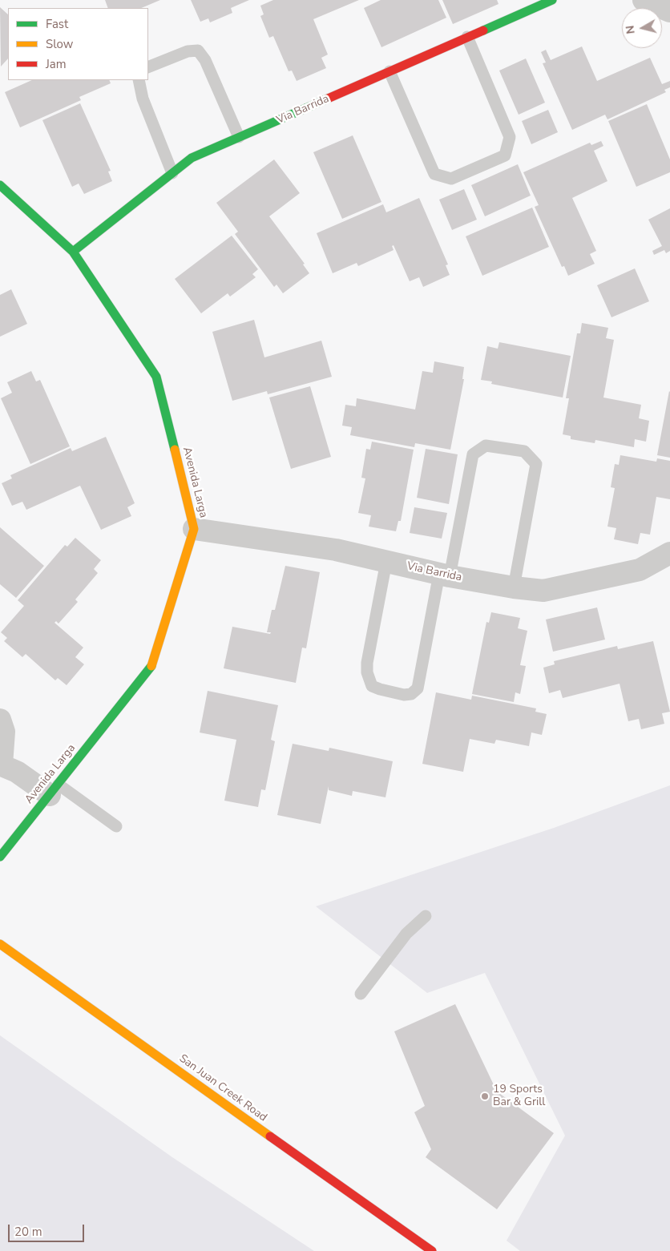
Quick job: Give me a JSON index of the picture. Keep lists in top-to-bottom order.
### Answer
{
  "streets": {
    "street": ["Via Barrida", "Avenida Larga", "San Juan Creek Road"]
  },
  "crossings": [
    ["Via Barrida", "Avenida Larga"]
  ],
  "places": ["19 Sports Bar & Grill"],
  "legend": ["Fast", "Slow", "Jam"],
  "scale_bar": "20 m",
  "north": "left"
}
